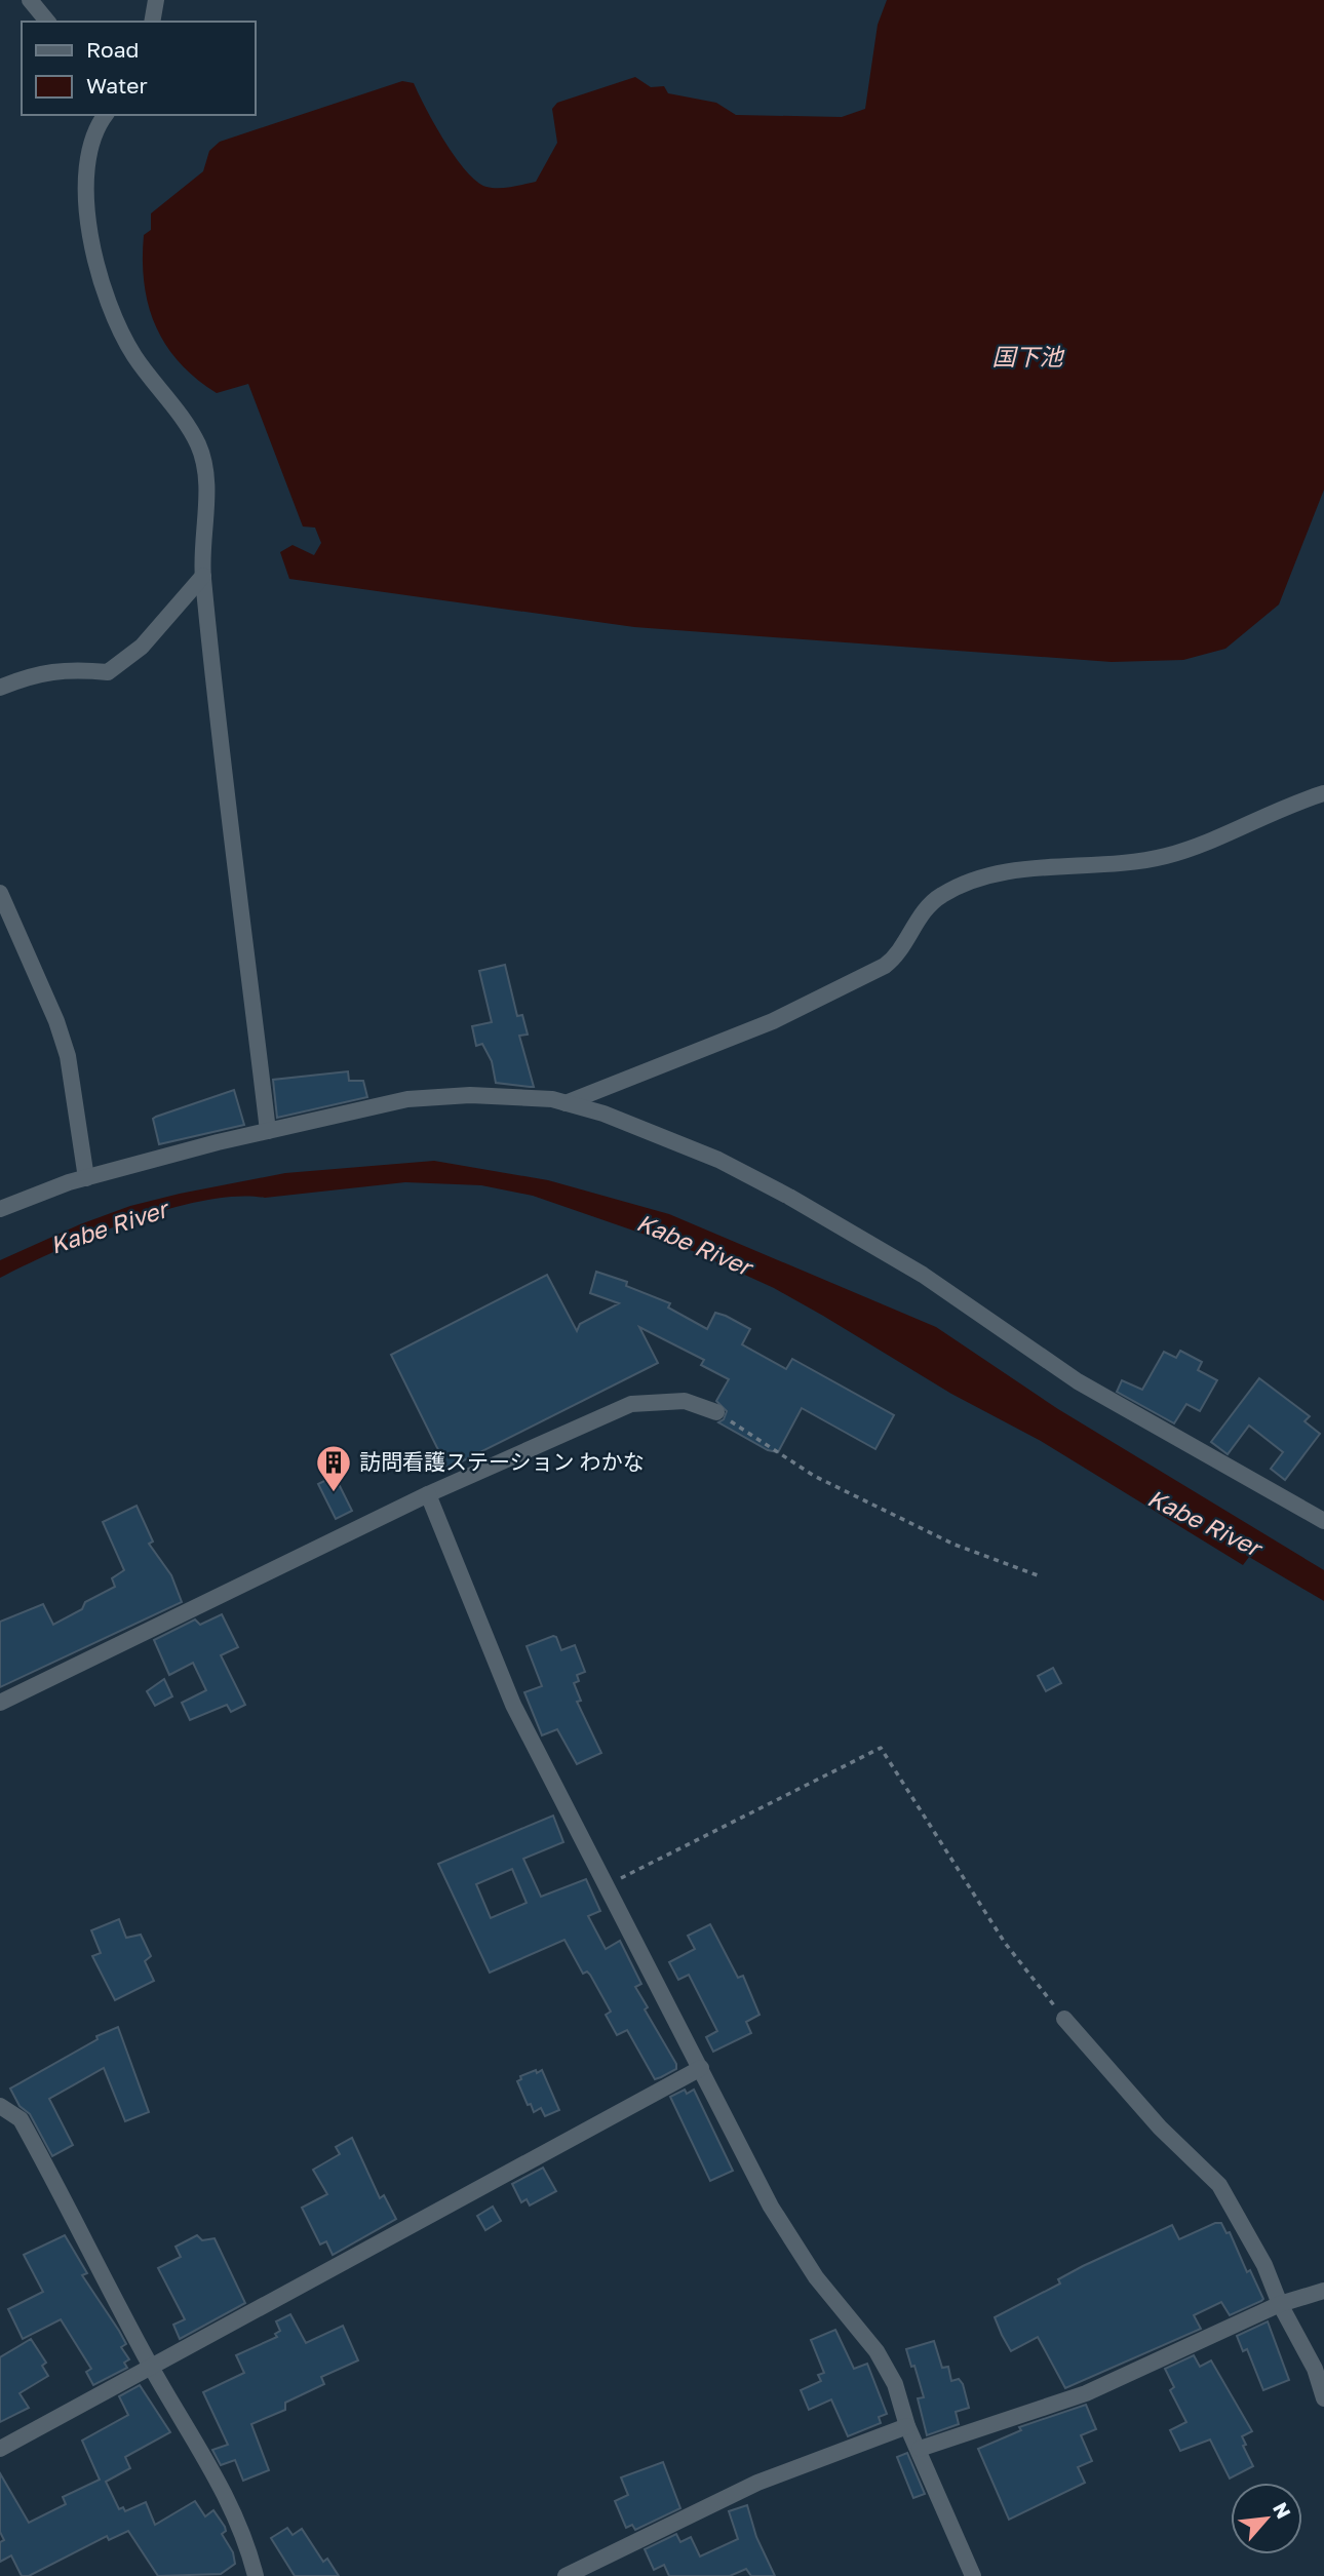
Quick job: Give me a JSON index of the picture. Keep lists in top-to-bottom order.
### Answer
{
  "water": ["国下池", "Kabe River"],
  "places": {
    "building": ["訪問看護ステーション わかな"]
  },
  "legend": ["Road", "Water"],
  "north": "top right"
}
